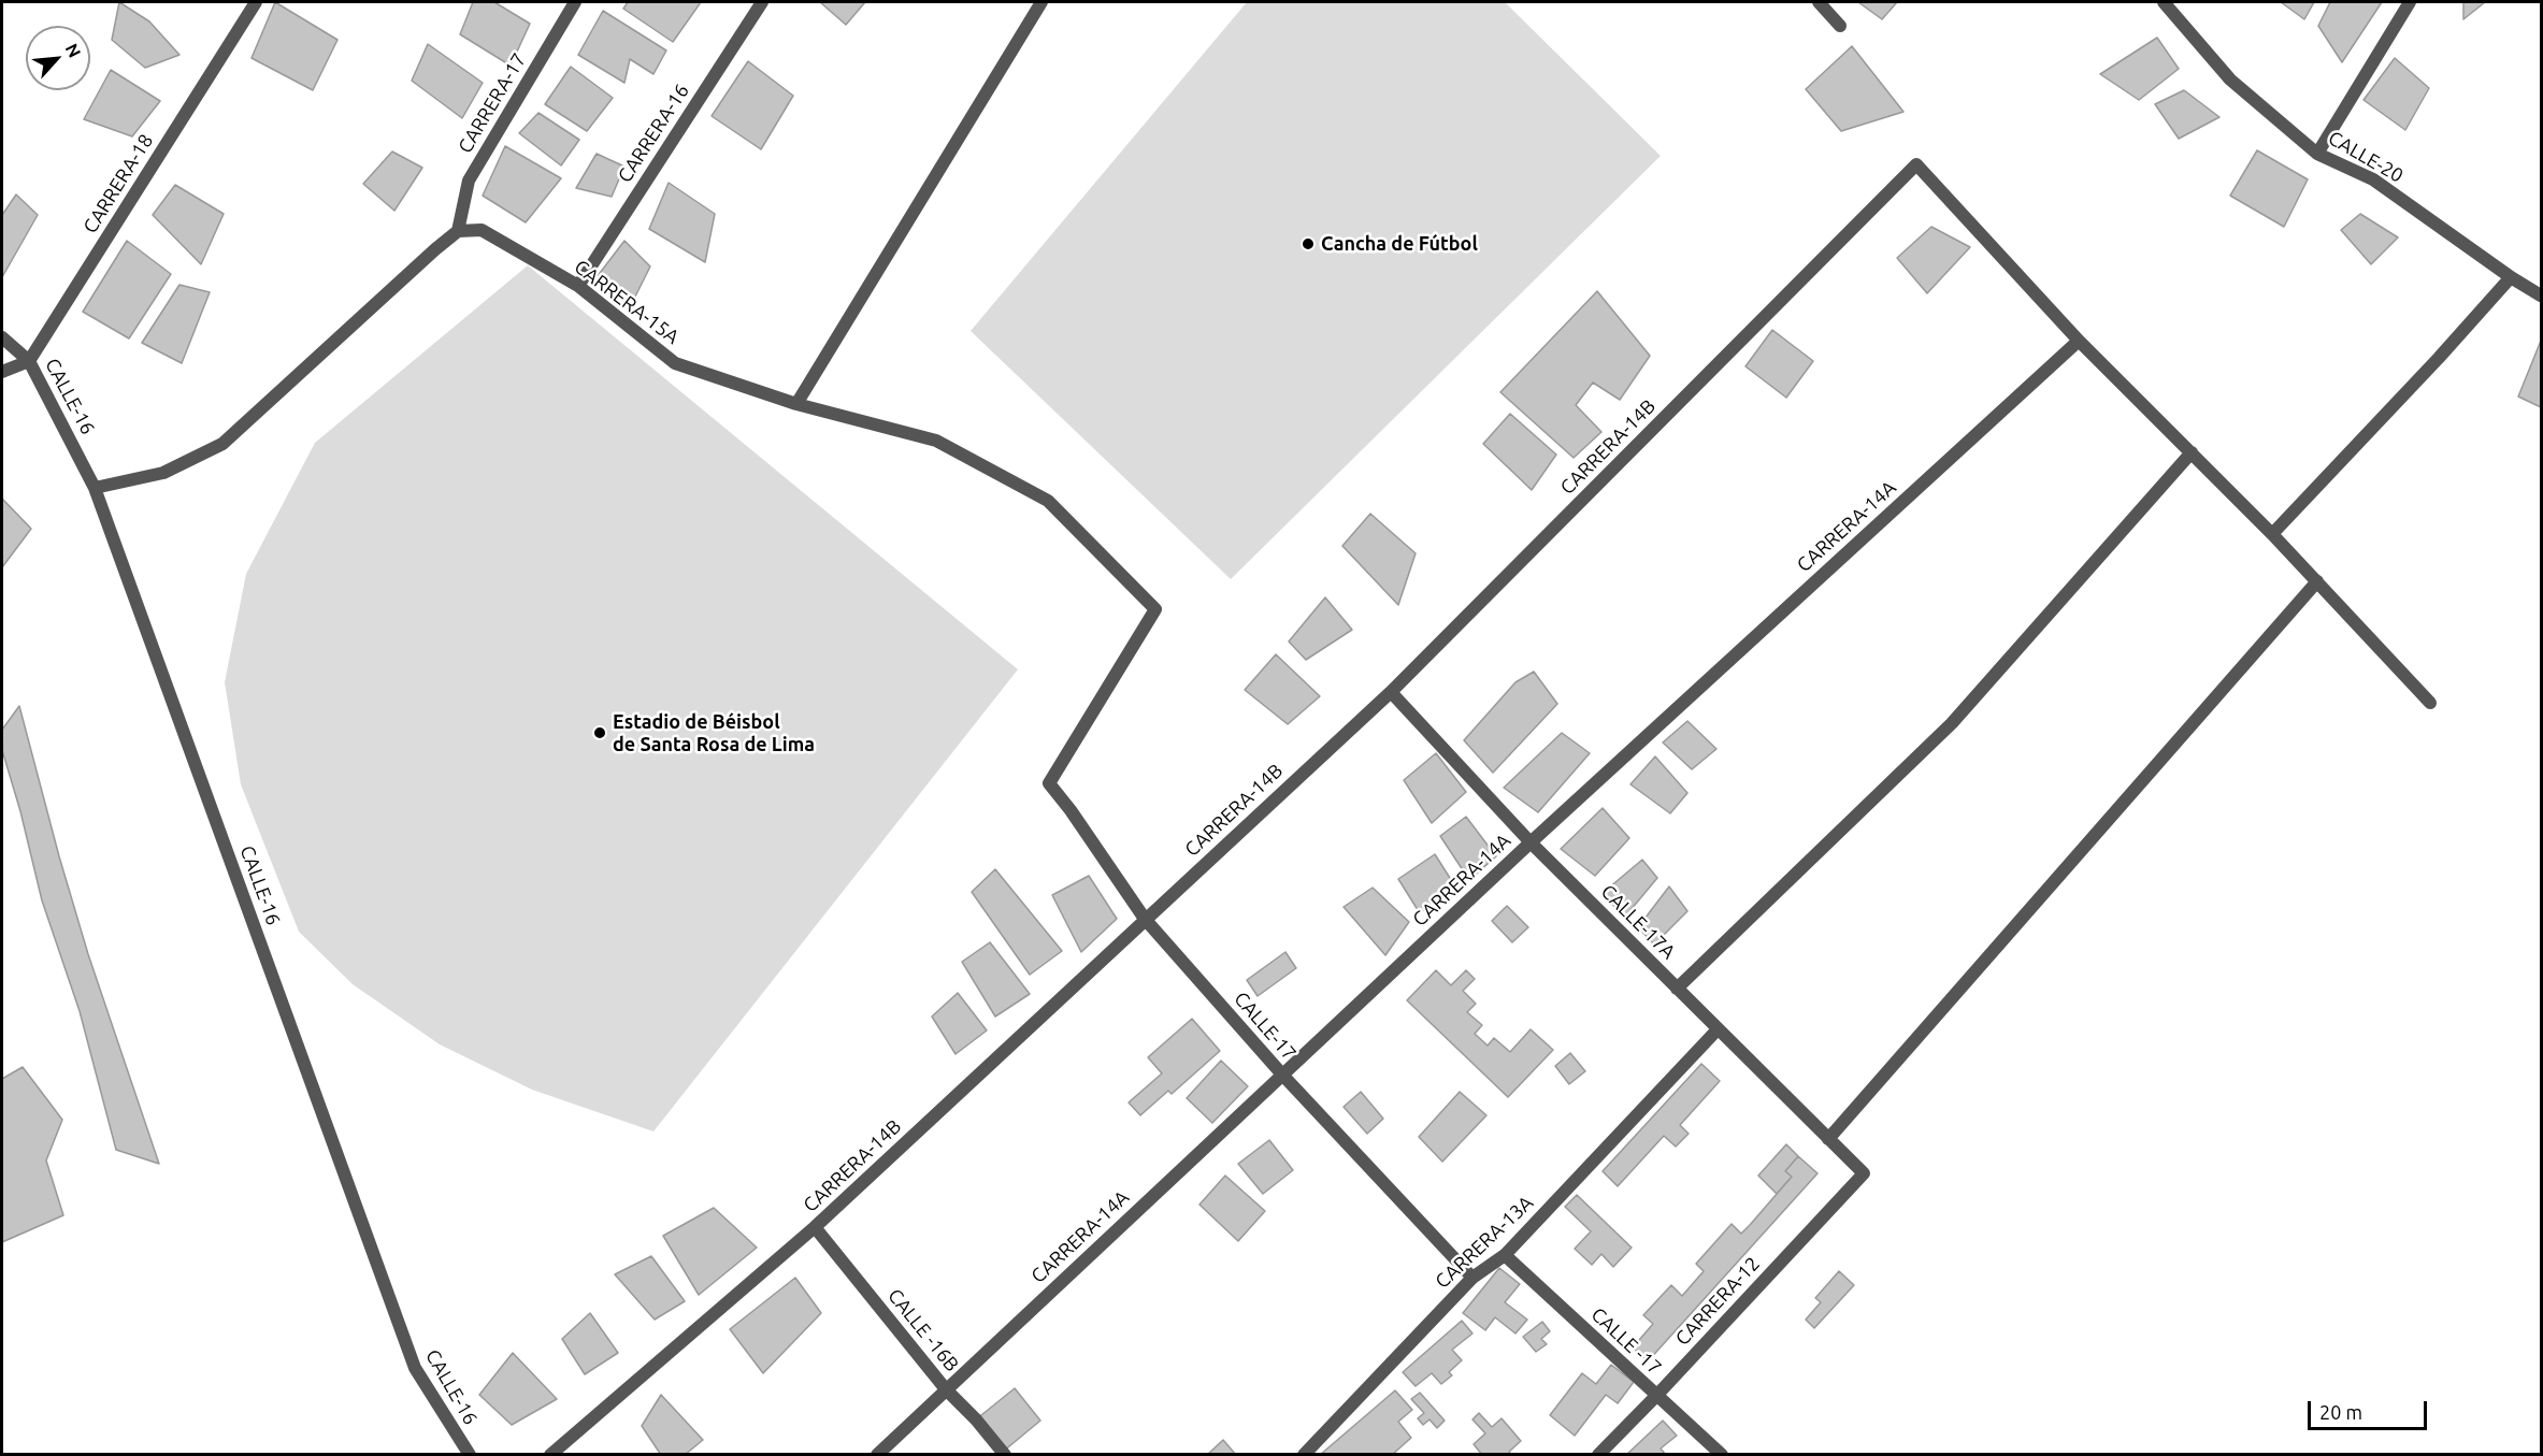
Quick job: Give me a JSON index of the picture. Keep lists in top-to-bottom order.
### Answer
{
  "streets": {
    "street": [
      "CARRERA-17",
      "CARRERA-16",
      "CALLE-20",
      "CARRERA-18",
      "CARRERA-15A",
      "CALLE-16",
      "CARRERA-14B",
      "CARRERA-14A",
      "CALLE-17A",
      "CALLE-17",
      "CARRERA-13A",
      "CARRERA-12",
      "CALLE -16B",
      "CALLE -17"
    ]
  },
  "crossings": [
    ["CARRERA-17", "CARRERA-15A"],
    ["CARRERA-16", "CARRERA-15A"],
    ["CARRERA-18", "CALLE-16"],
    ["CARRERA-15A", "CALLE-17"],
    ["CARRERA-14B", "CARRERA-14A"],
    ["CARRERA-14B", "CALLE-17A"],
    ["CARRERA-14B", "CALLE-17"],
    ["CARRERA-14B", "CALLE -16B"],
    ["CARRERA-14A", "CALLE-17A"],
    ["CARRERA-14A", "CALLE-17"],
    ["CARRERA-14A", "CALLE -16B"],
    ["CALLE-17A", "CARRERA-13A"],
    ["CALLE-17A", "CARRERA-12"],
    ["CALLE-17", "CARRERA-13A"],
    ["CARRERA-13A", "CALLE -17"],
    ["CARRERA-12", "CALLE -17"]
  ],
  "places": ["Cancha de Fútbol", "Estadio de Béisbol de Santa Rosa de Lima"],
  "scale_bar": "20 m",
  "north": "top right"
}
